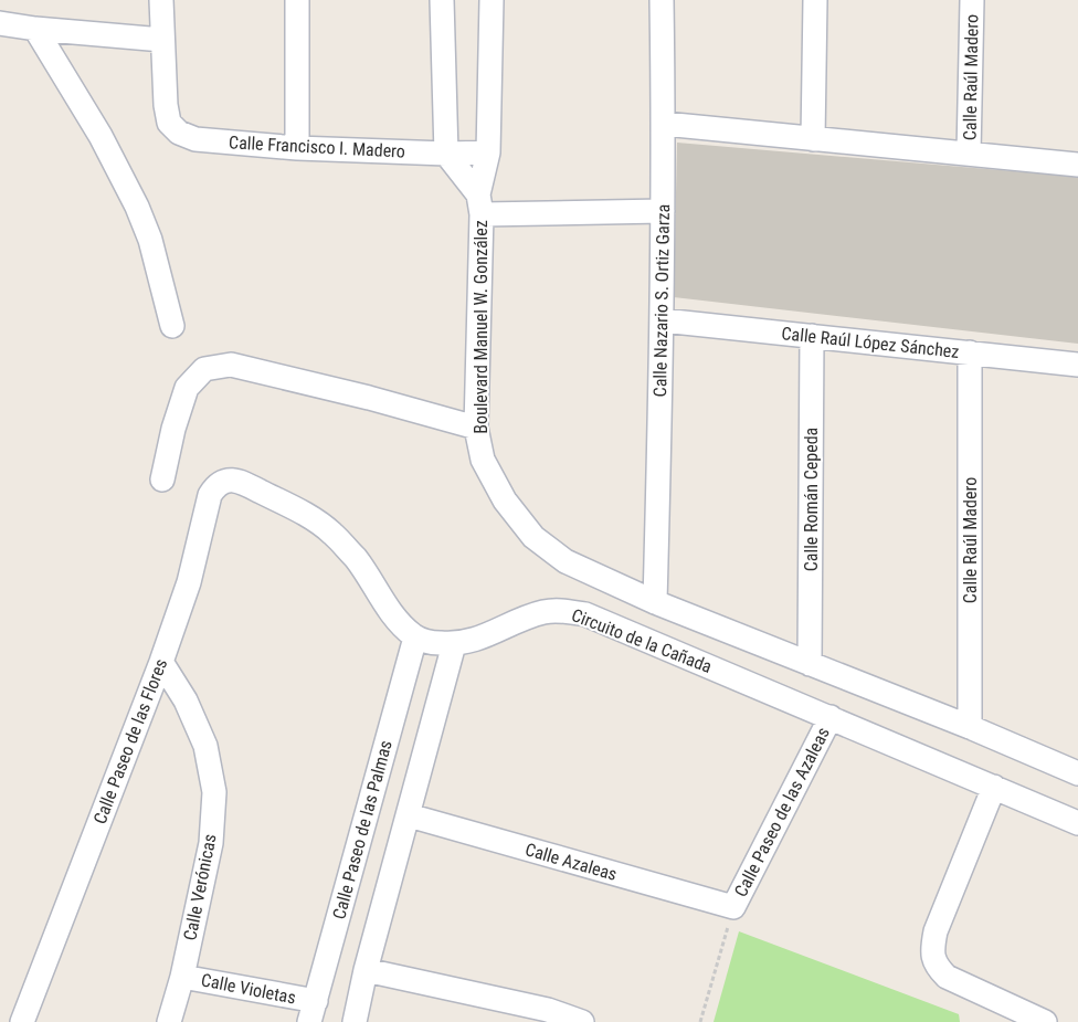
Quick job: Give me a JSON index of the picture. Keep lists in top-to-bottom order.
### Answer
{
  "streets": {
    "street": [
      "Calle Raúl Madero",
      "Calle Francisco I. Madero",
      "Calle Nazario S. Ortiz Garza",
      "Boulevard Manuel W. González",
      "Calle Raúl López Sánchez",
      "Calle Román Cepeda",
      "Circuito de la Cañada",
      "Calle Paseo de las Flores",
      "Calle Paseo de las Azaleas",
      "Calle Paseo de las Palmas",
      "Calle Azaleas",
      "Calle Verónicas",
      "Calle Violetas"
    ]
  },
  "crossings": [
    ["Calle Raúl Madero", "Calle Raúl López Sánchez"],
    ["Calle Francisco I. Madero", "Boulevard Manuel W. González"],
    ["Calle Nazario S. Ortiz Garza", "Boulevard Manuel W. González"],
    ["Calle Nazario S. Ortiz Garza", "Calle Raúl López Sánchez"],
    ["Calle Raúl López Sánchez", "Calle Román Cepeda"],
    ["Circuito de la Cañada", "Calle Paseo de las Flores"],
    ["Circuito de la Cañada", "Calle Paseo de las Azaleas"],
    ["Circuito de la Cañada", "Calle Paseo de las Palmas"],
    ["Calle Paseo de las Flores", "Calle Paseo de las Palmas"],
    ["Calle Paseo de las Flores", "Calle Verónicas"],
    ["Calle Paseo de las Azaleas", "Calle Azaleas"],
    ["Calle Paseo de las Palmas", "Calle Violetas"],
    ["Calle Verónicas", "Calle Violetas"]
  ]
}
